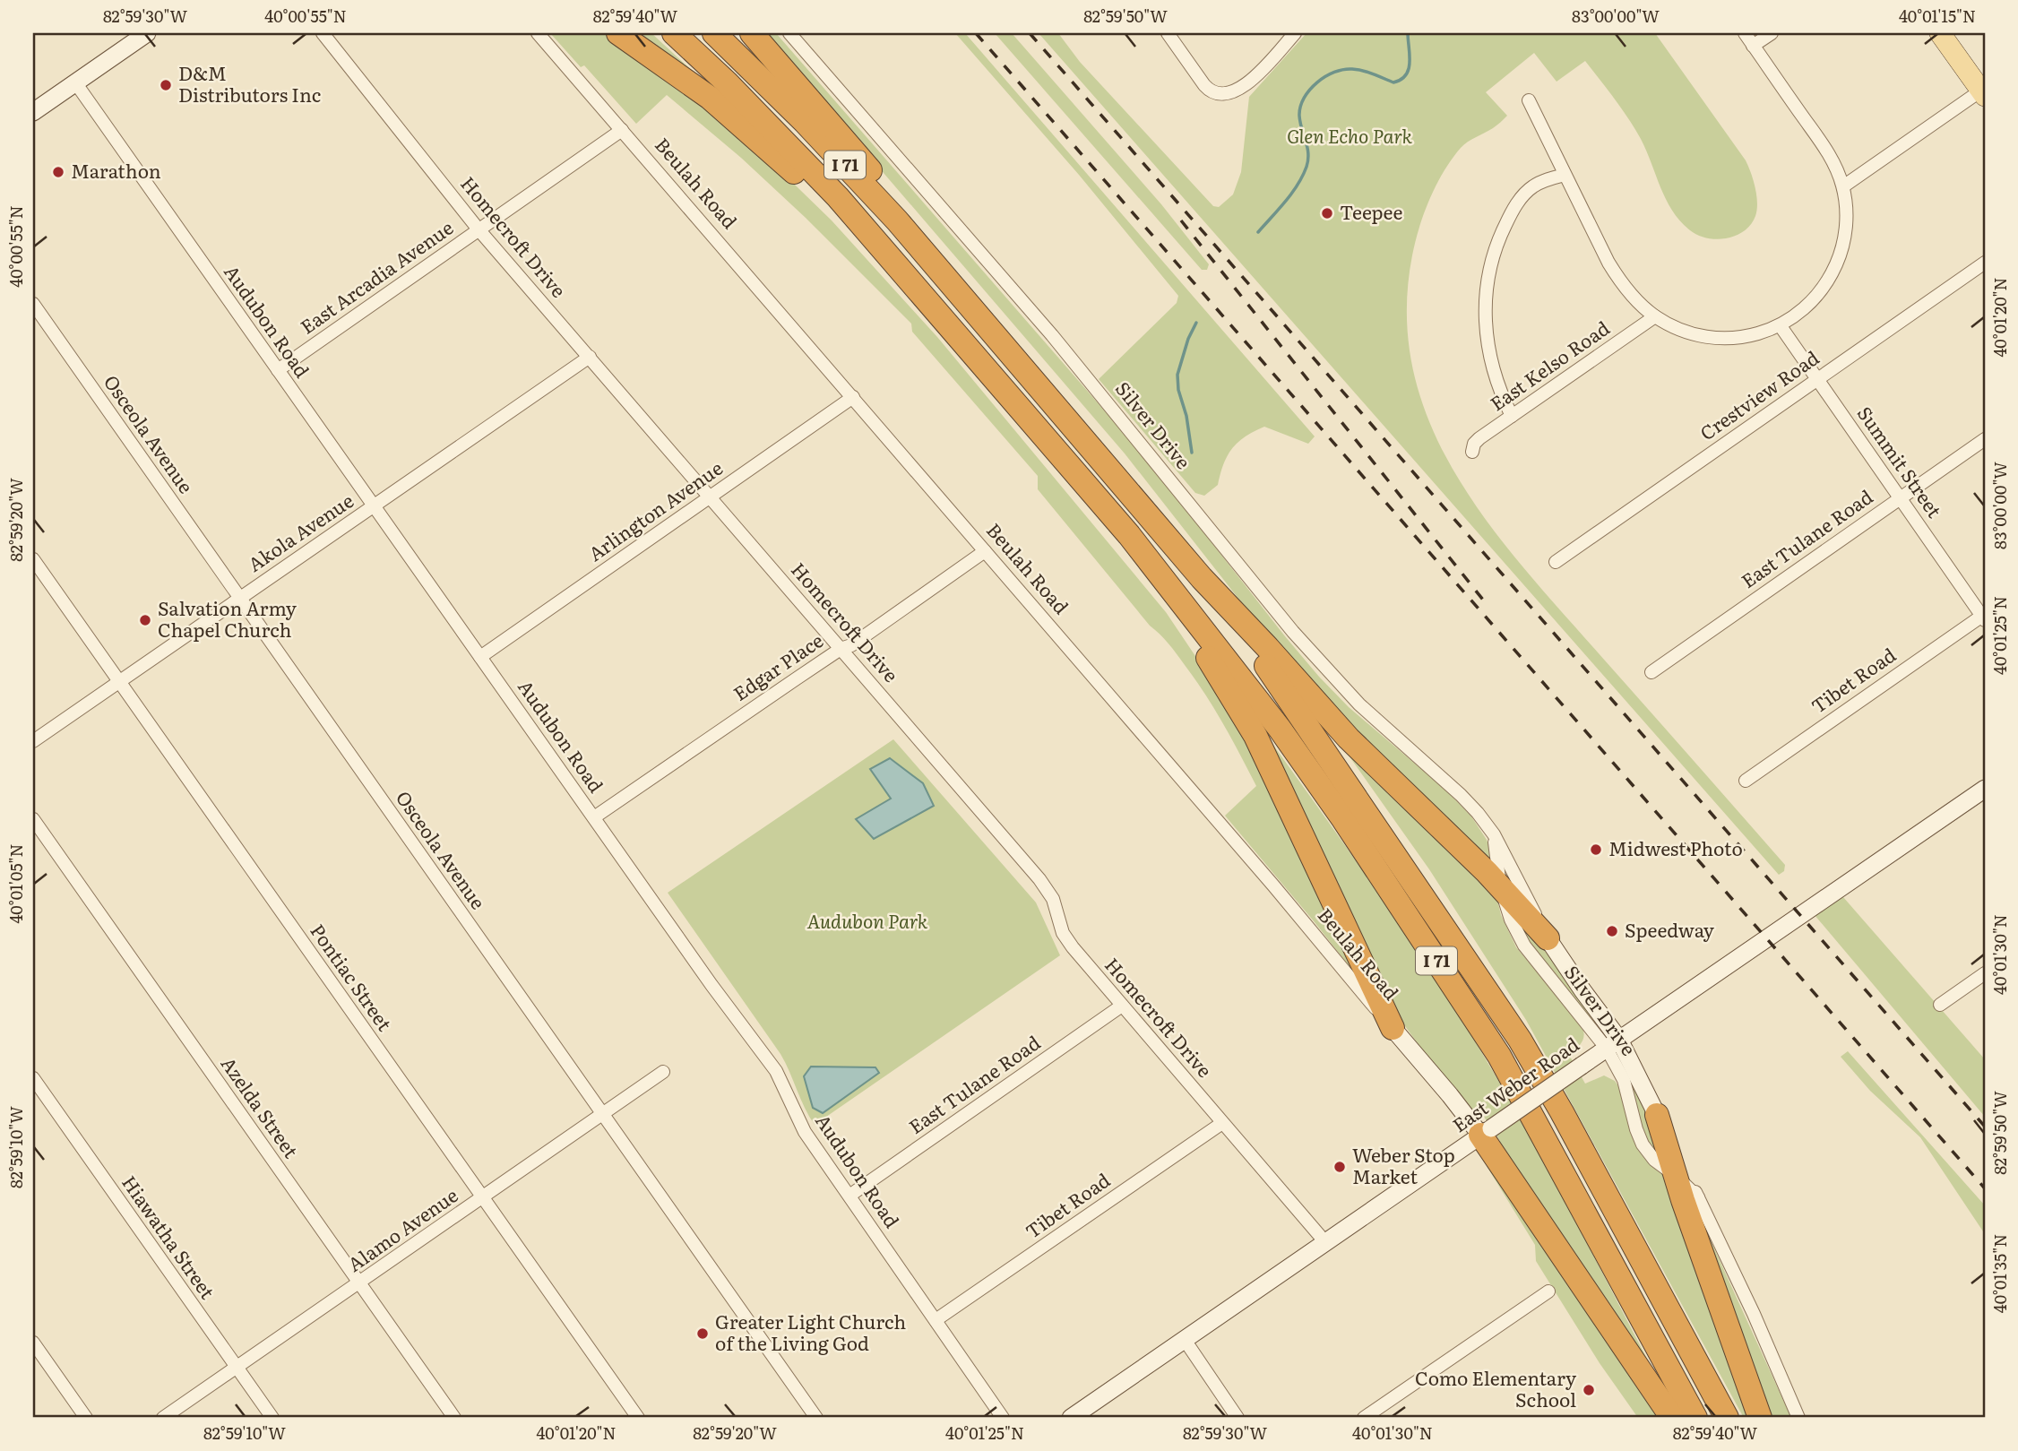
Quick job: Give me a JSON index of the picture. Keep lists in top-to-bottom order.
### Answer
{
  "streets": {
    "highway": ["I 71"],
    "street": [
      "Beulah Road",
      "Homecroft Drive",
      "East Arcadia Avenue",
      "Audubon Road",
      "East Kelso Road",
      "Crestview Road",
      "Silver Drive",
      "Osceola Avenue",
      "Summit Street",
      "Arlington Avenue",
      "Akola Avenue",
      "East Tulane Road",
      "Edgar Place",
      "Tibet Road",
      "Pontiac Street",
      "East Weber Road",
      "Azelda Street",
      "Alamo Avenue",
      "Hiawatha Street"
    ]
  },
  "crossings": [
    ["Beulah Road", "East Arcadia Avenue"],
    ["Beulah Road", "Arlington Avenue"],
    ["Beulah Road", "Edgar Place"],
    ["Beulah Road", "East Weber Road"],
    ["Homecroft Drive", "East Arcadia Avenue"],
    ["Homecroft Drive", "Arlington Avenue"],
    ["Homecroft Drive", "Akola Avenue"],
    ["Homecroft Drive", "East Tulane Road"],
    ["Homecroft Drive", "Edgar Place"],
    ["Homecroft Drive", "Tibet Road"],
    ["Homecroft Drive", "East Weber Road"],
    ["East Arcadia Avenue", "Audubon Road"],
    ["Audubon Road", "Arlington Avenue"],
    ["Audubon Road", "Akola Avenue"],
    ["Audubon Road", "East Tulane Road"],
    ["Audubon Road", "Edgar Place"],
    ["Audubon Road", "Tibet Road"],
    ["Crestview Road", "Summit Street"],
    ["Silver Drive", "East Weber Road"],
    ["Osceola Avenue", "Akola Avenue"],
    ["Osceola Avenue", "Alamo Avenue"],
    ["Summit Street", "East Tulane Road"],
    ["Summit Street", "Tibet Road"],
    ["Akola Avenue", "Pontiac Street"],
    ["Pontiac Street", "Alamo Avenue"],
    ["Azelda Street", "Alamo Avenue"],
    ["Alamo Avenue", "Hiawatha Street"]
  ],
  "parks": ["Glen Echo Park", "Audubon Park"],
  "places": [
    "D&M Distributors Inc",
    "Marathon",
    "Teepee",
    "Salvation Army Chapel Church",
    "Midwest Photo",
    "Speedway",
    "Weber Stop Market",
    "Greater Light Church of the Living God",
    "Como Elementary School"
  ],
  "coordinates": [
    "82°59'30\"W",
    "40°00'55\"N",
    "82°59'40\"W",
    "82°59'50\"W",
    "83°00'00\"W",
    "40°01'15\"N",
    "40°01'20\"N",
    "82°59'20\"W",
    "40°01'25\"N",
    "40°01'05\"N",
    "40°01'30\"N",
    "82°59'10\"W",
    "40°01'35\"N"
  ]
}
